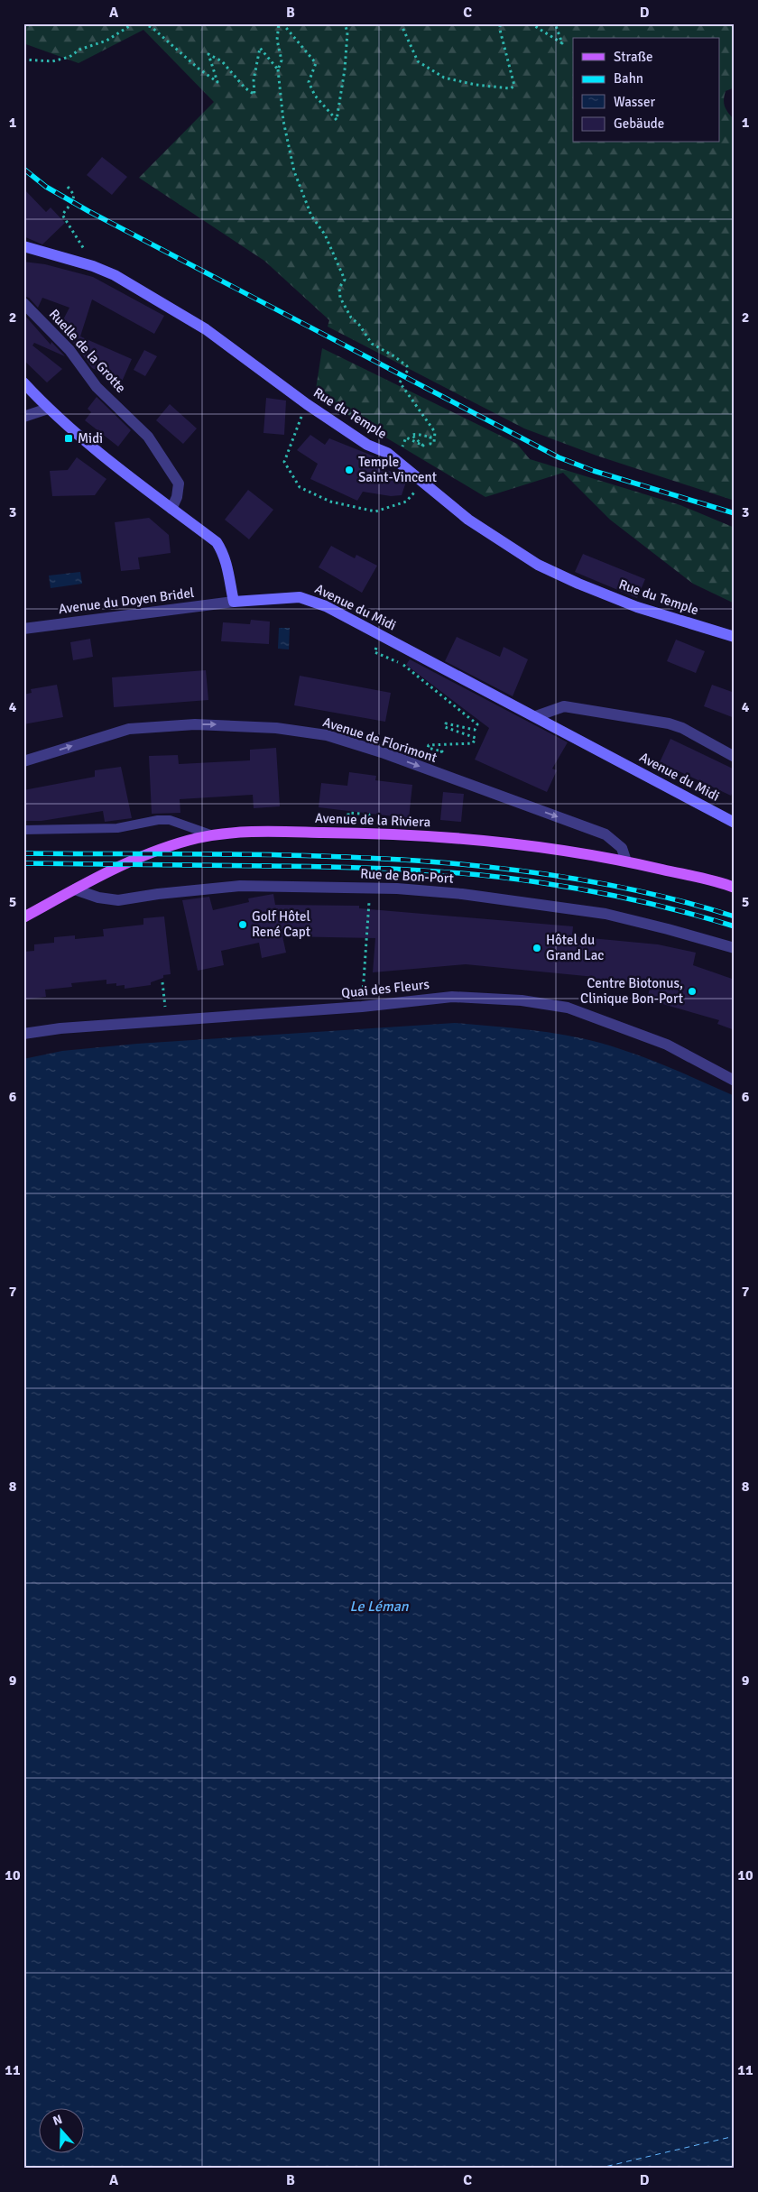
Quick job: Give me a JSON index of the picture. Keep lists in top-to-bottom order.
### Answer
{
  "streets": {
    "main road": ["Avenue de la Riviera"],
    "street": [
      "Ruelle de la Grotte",
      "Rue du Temple",
      "Avenue du Doyen Bridel",
      "Avenue du Midi",
      "Avenue de Florimont",
      "Rue de Bon-Port",
      "Quai des Fleurs"
    ]
  },
  "crossings": [
    ["Avenue du Doyen Bridel", "Avenue du Midi"],
    ["Avenue de Florimont", "Avenue de la Riviera"],
    ["Avenue de la Riviera", "Rue de Bon-Port"]
  ],
  "one_way": ["Avenue de Florimont"],
  "water": ["Le Léman"],
  "places": {
    "transit": ["Midi"],
    "other": [
      "Temple Saint-Vincent",
      "Golf Hôtel René Capt",
      "Hôtel du Grand Lac",
      "Centre Biotonus, Clinique Bon-Port"
    ]
  },
  "legend": [
    "Straße",
    "Bahn",
    "Wasser",
    "Gebäude"
  ],
  "north": "top",
  "grid": {
    "columns": [
      "A",
      "B",
      "C",
      "D"
    ],
    "rows": [
      "1",
      "2",
      "3",
      "4",
      "5",
      "6",
      "7",
      "8",
      "9",
      "10",
      "11"
    ]
  }
}
